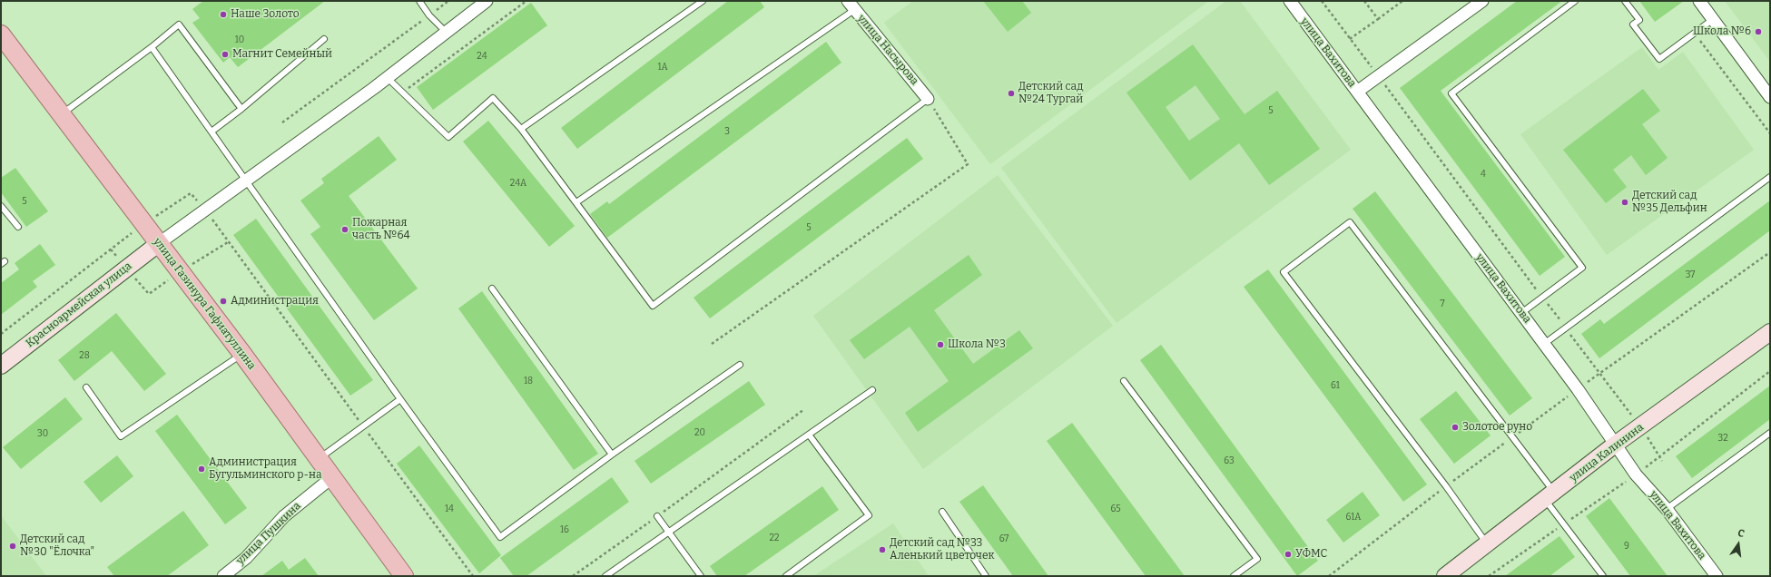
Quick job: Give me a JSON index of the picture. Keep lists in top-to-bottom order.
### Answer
{
  "streets": {
    "main road": ["улица Газинура Гафиатуллина"],
    "street": [
      "улица Насырова",
      "улица Вахитова",
      "Красноармейская улица",
      "улица Калинина",
      "улица Пушкина"
    ]
  },
  "crossings": [
    ["улица Вахитова", "улица Калинина"],
    ["улица Газинура Гафиатуллина", "Красноармейская улица"],
    ["улица Газинура Гафиатуллина", "улица Пушкина"]
  ],
  "places": [
    "Наше Золото",
    "Школа №6",
    "Магнит Семейный",
    "Детский сад №24 Тургай",
    "Детский сад №35 Дельфин",
    "Пожарная часть №64",
    "Администрация",
    "Школа №3",
    "Золотое руно",
    "Администрация Бугульминского р-на",
    "Детский сад №30 \"Ёлочка\"",
    "Детский сад №33 Аленький цветочек",
    "УФМС"
  ],
  "house_numbers": [
    "10",
    "24",
    "1А",
    "5",
    "3",
    "4",
    "24А",
    "5",
    "5",
    "37",
    "7",
    "28",
    "18",
    "61",
    "20",
    "30",
    "32",
    "63",
    "14",
    "65",
    "61А",
    "16",
    "22",
    "67",
    "9"
  ],
  "north": "top"
}
